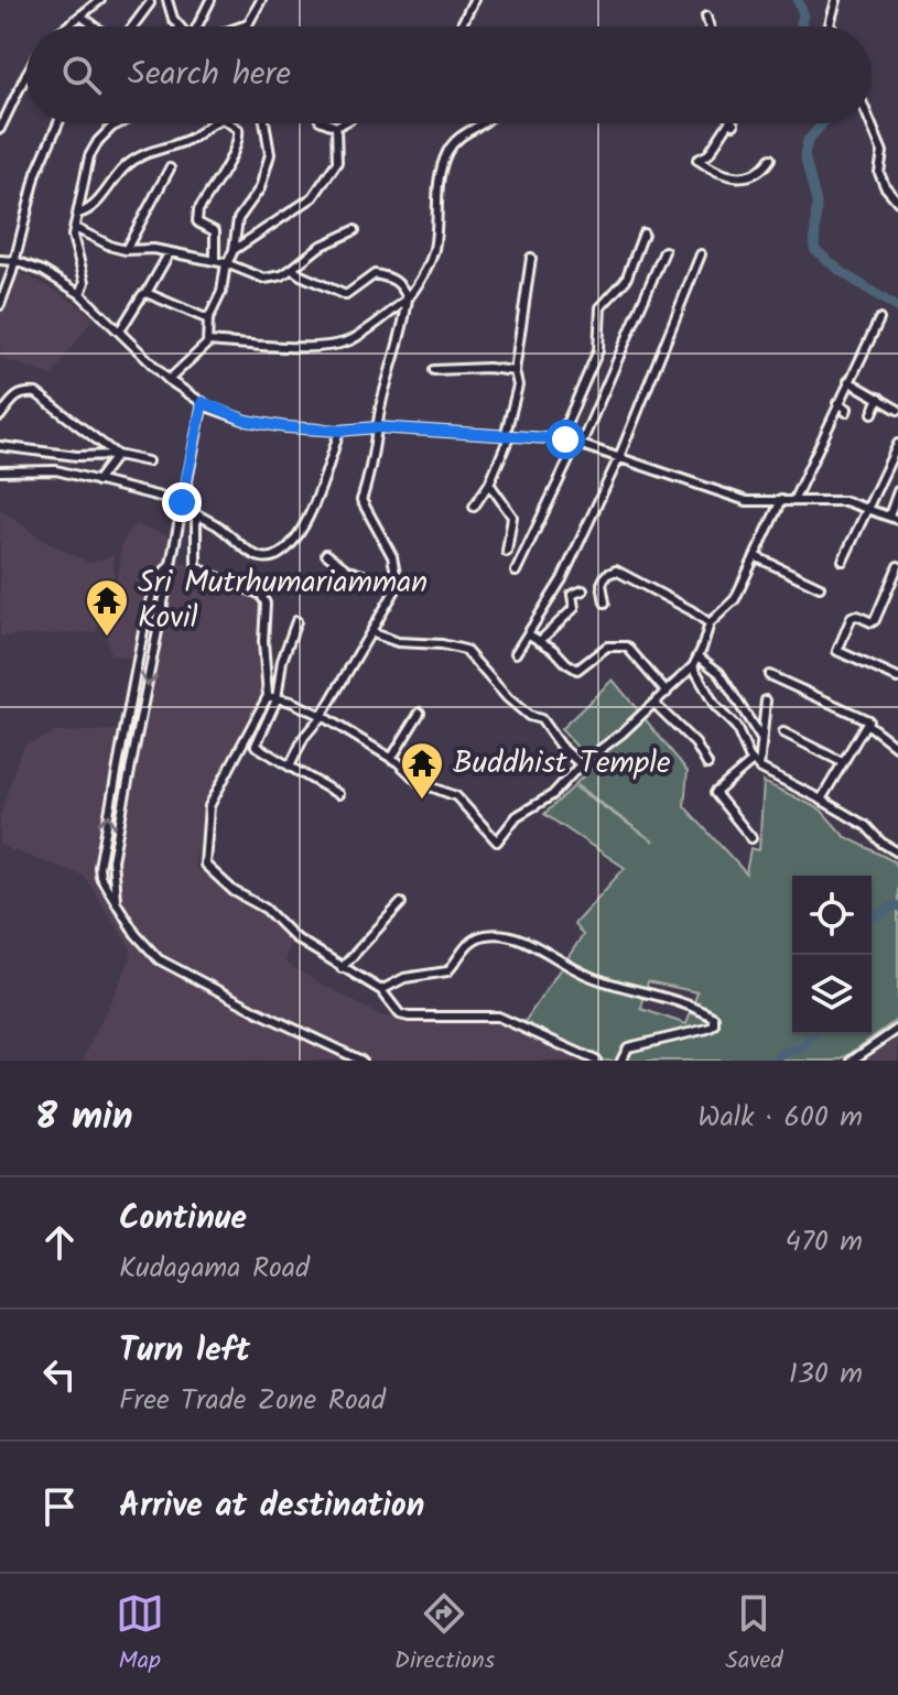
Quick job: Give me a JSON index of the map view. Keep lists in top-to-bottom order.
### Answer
{
  "places": {
    "temple": ["Sri Mutrhumariamman Kovil", "Buddhist Temple"]
  },
  "page": {
    "search": "Search here",
    "heading": ["8 min", "Walk · 600 m"],
    "list": [
      ["Continue", "Kudagama Road", "470 m"],
      ["Turn left", "Free Trade Zone Road", "130 m"],
      "Arrive at destination"
    ],
    "nav": ["Map", "Directions", "Saved"]
  }
}
